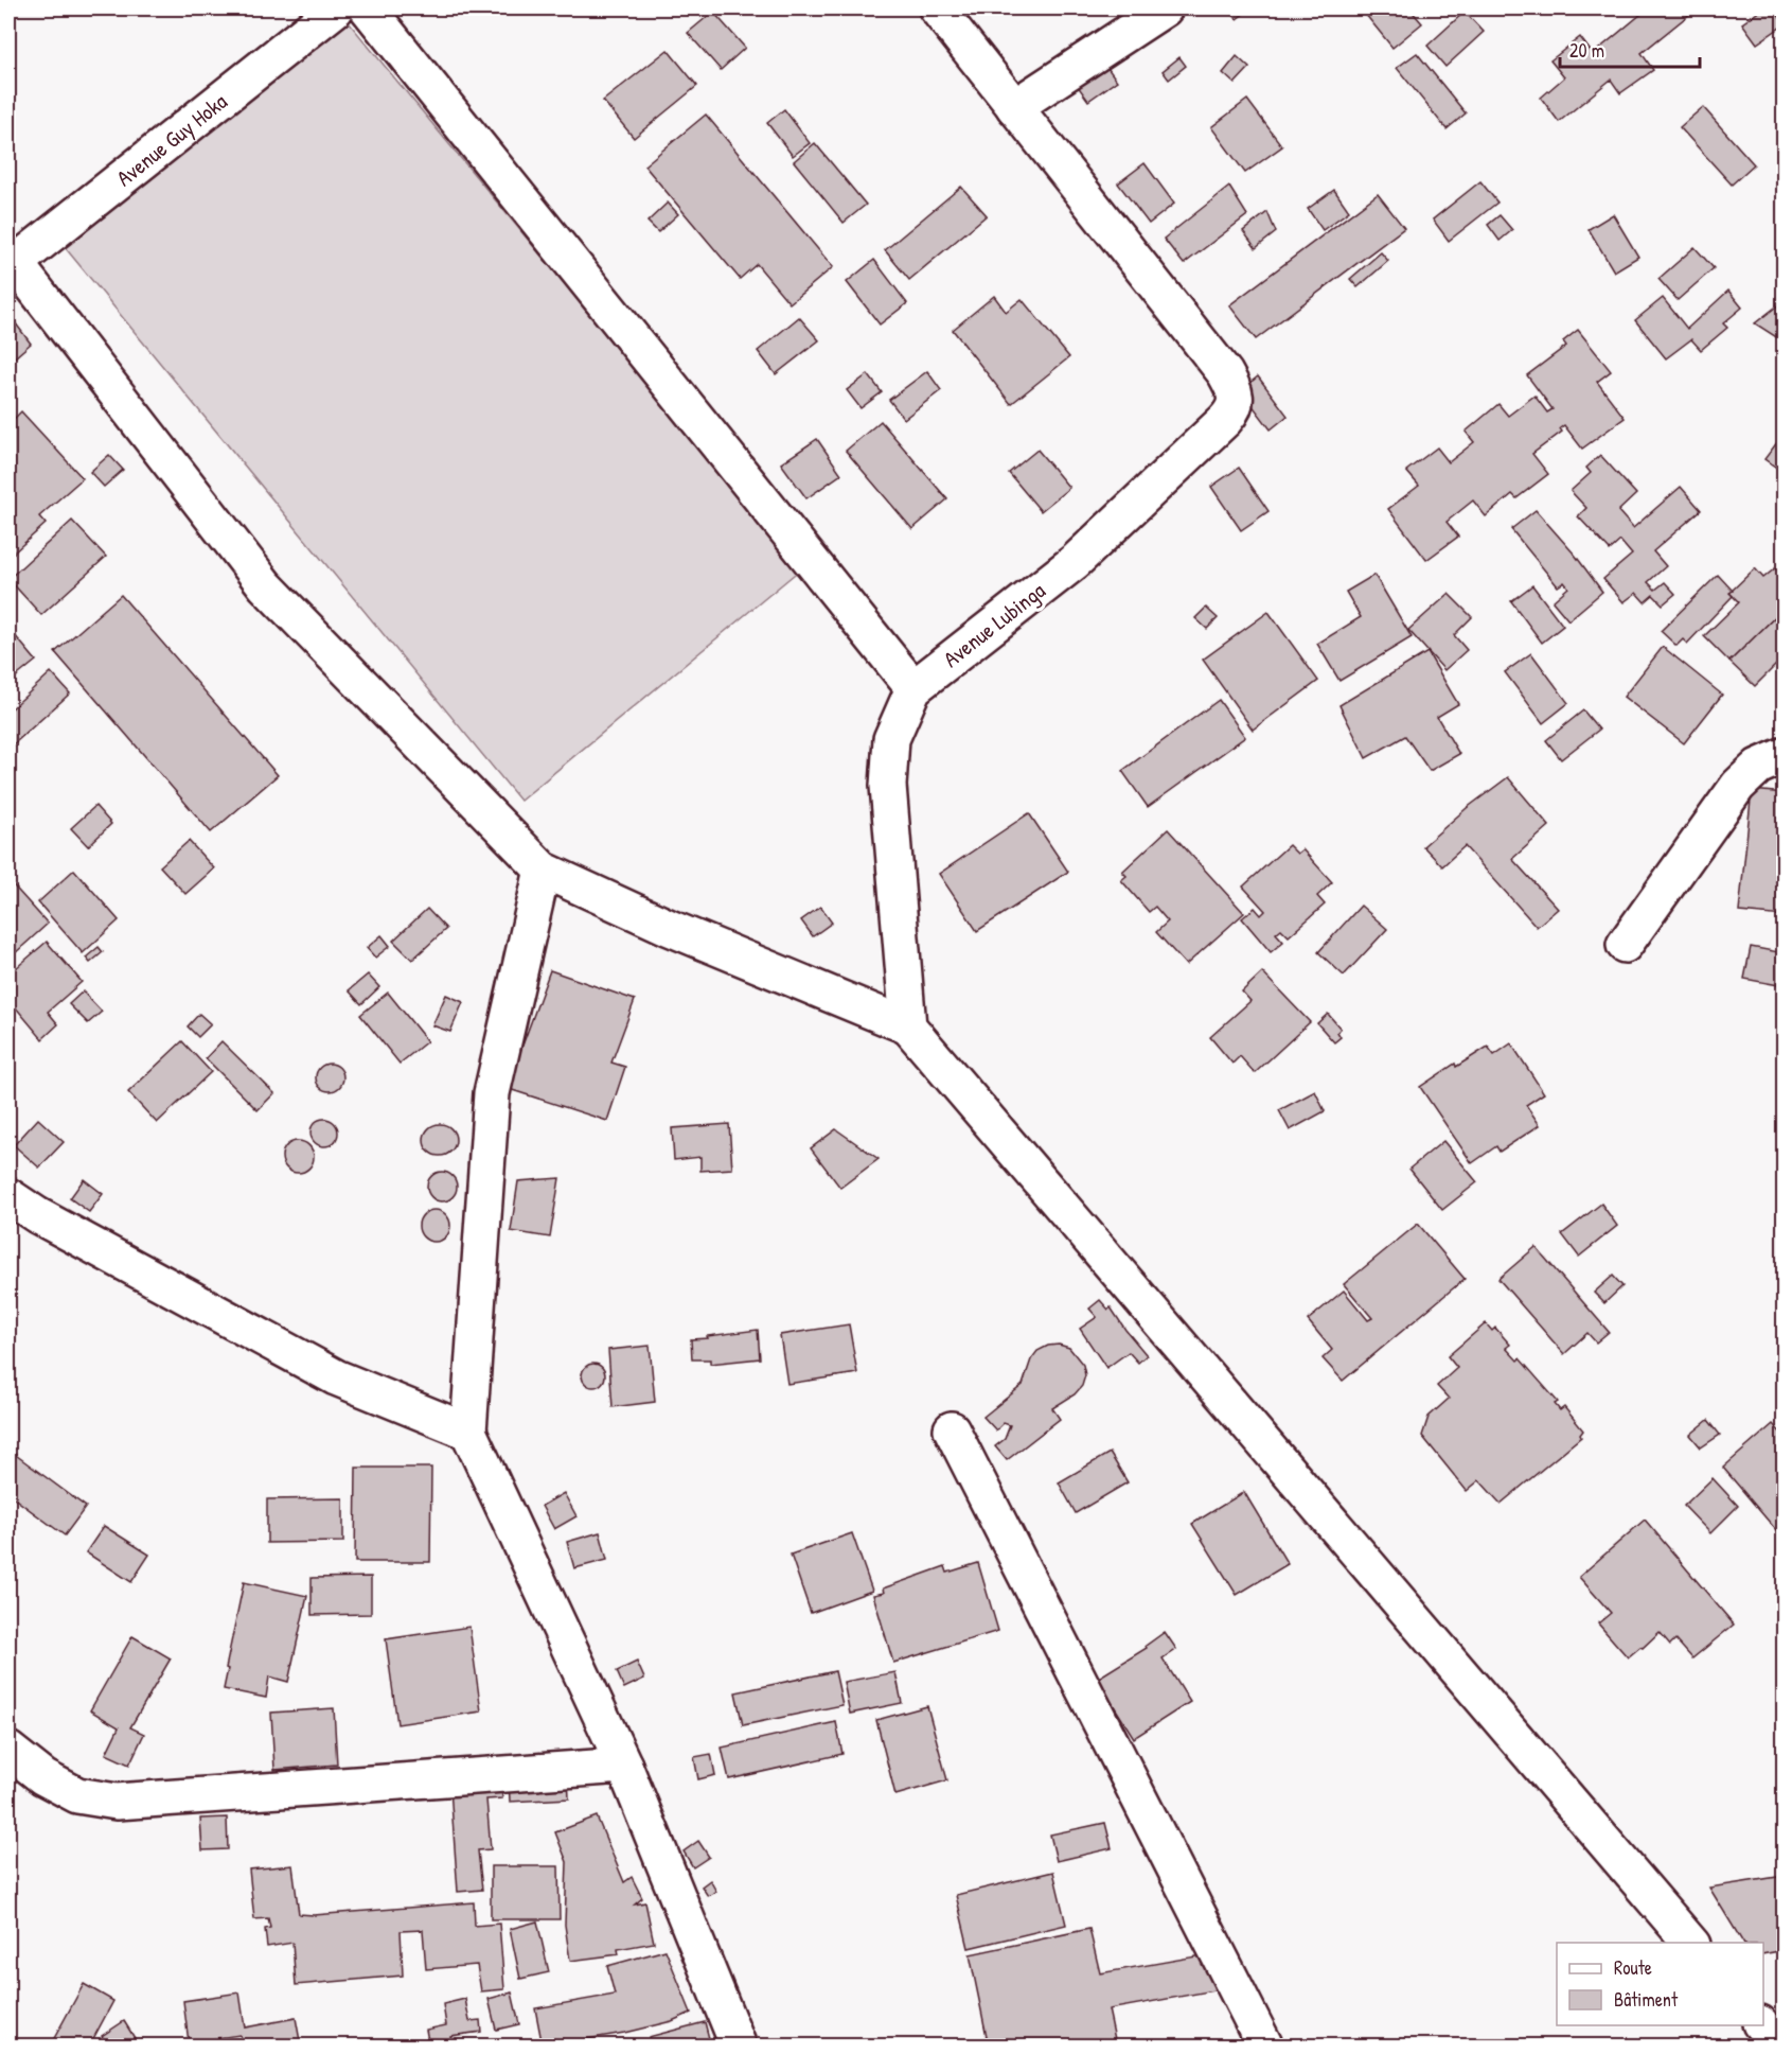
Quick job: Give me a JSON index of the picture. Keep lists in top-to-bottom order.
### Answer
{
  "streets": {
    "street": ["Avenue Guy Hoka", "Avenue Lubinga"]
  },
  "legend": ["Route", "Bâtiment"],
  "scale_bar": "20 m"
}
